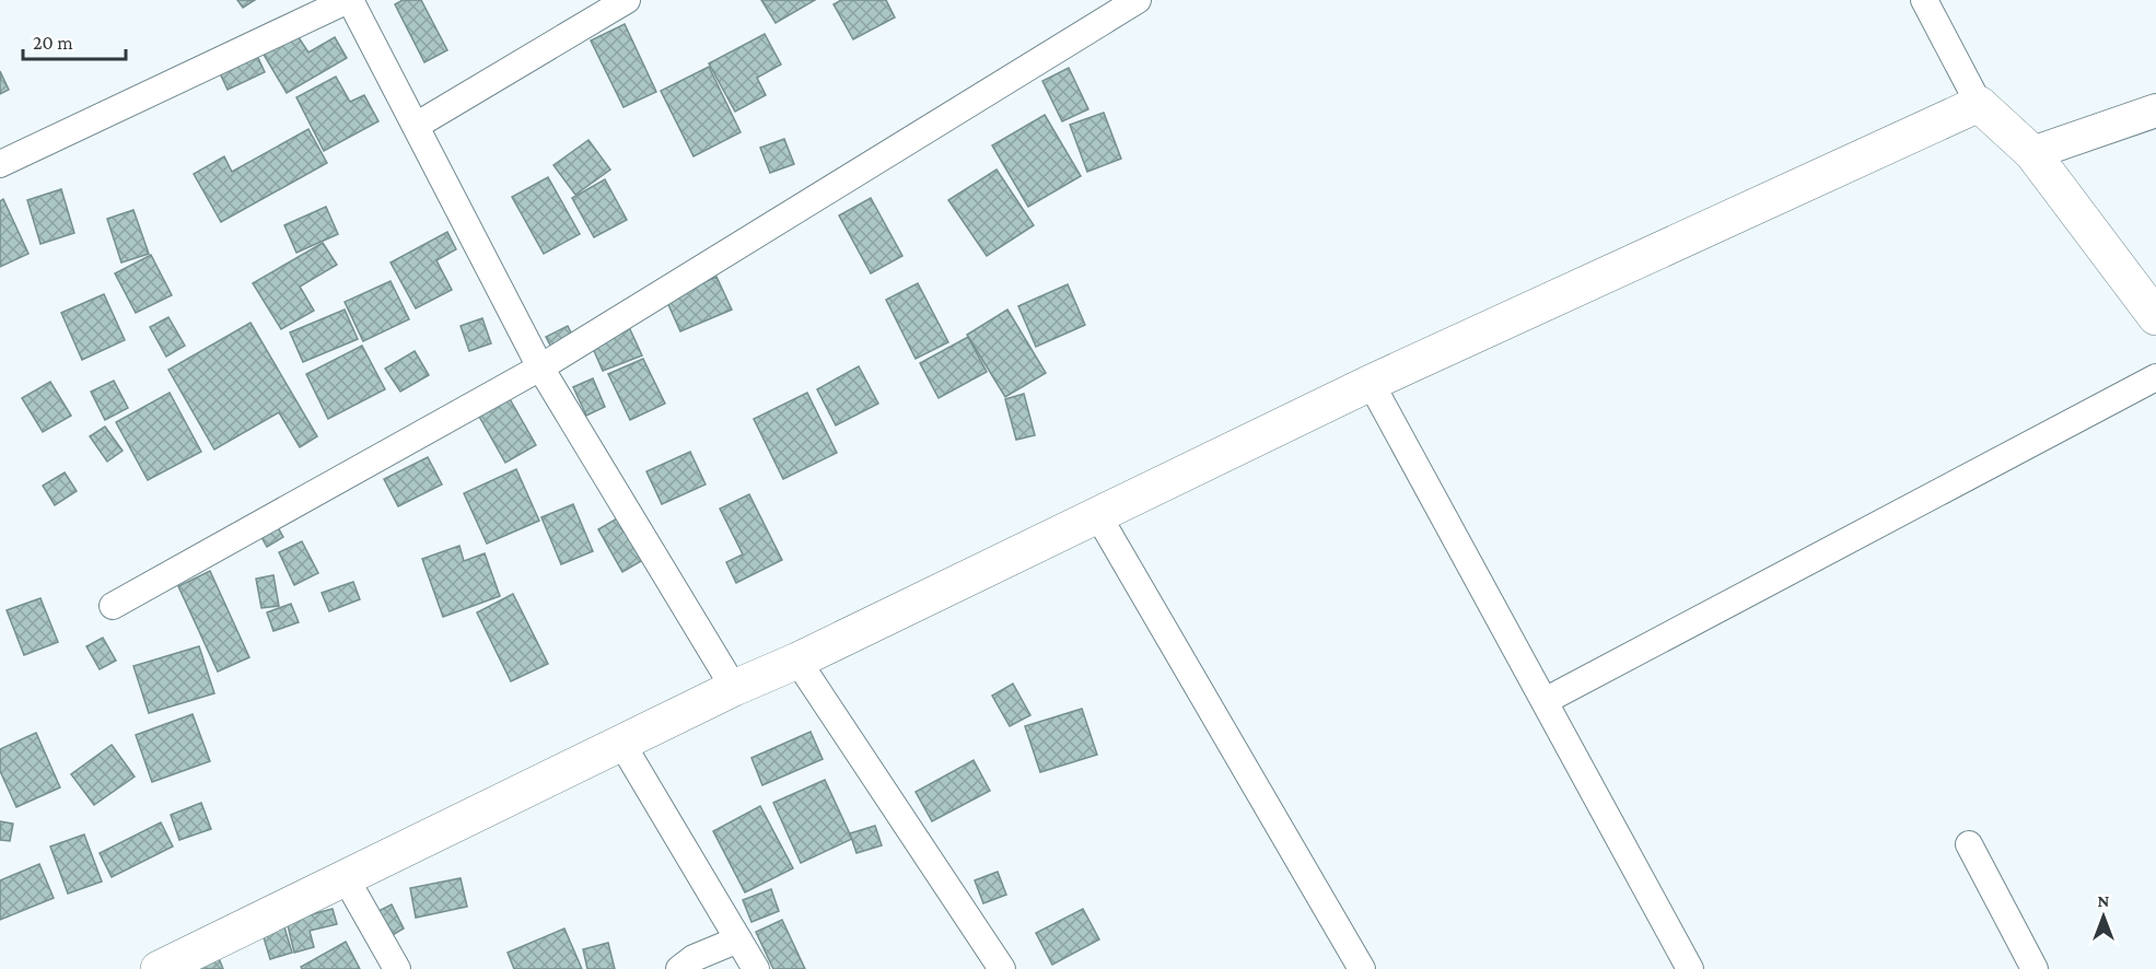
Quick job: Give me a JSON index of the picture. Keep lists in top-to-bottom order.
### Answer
{
  "scale_bar": "20 m",
  "north": "top"
}
